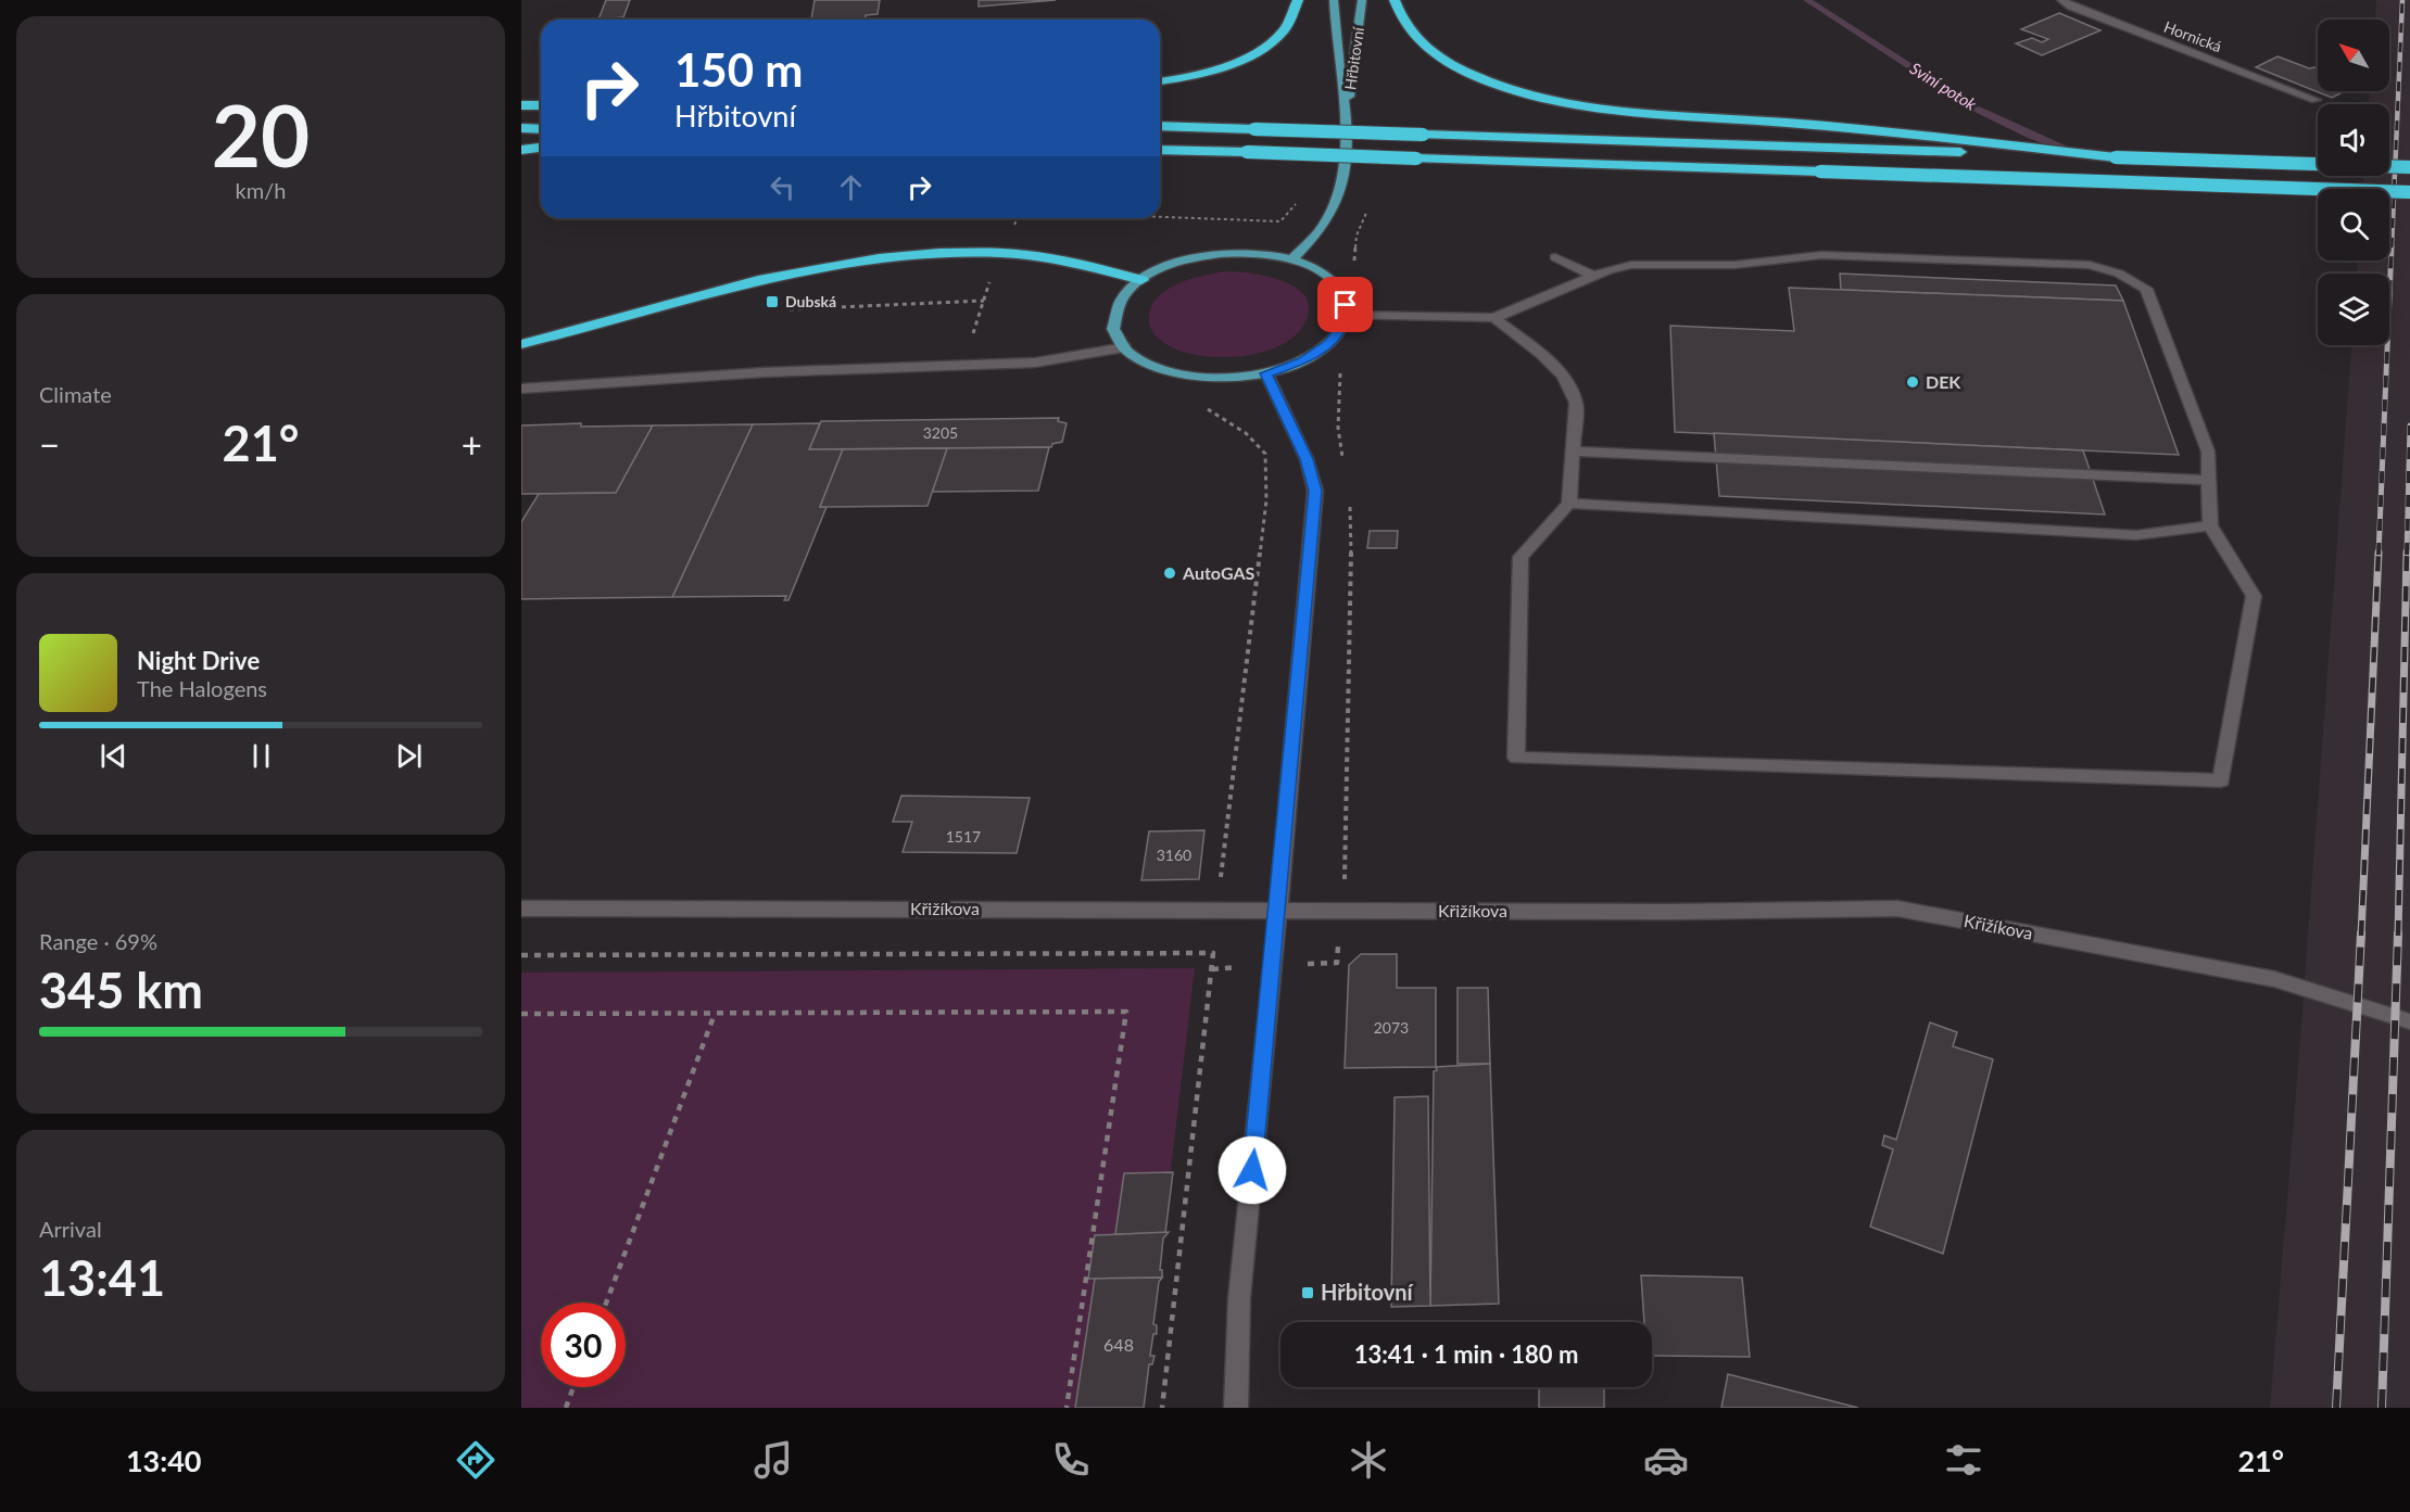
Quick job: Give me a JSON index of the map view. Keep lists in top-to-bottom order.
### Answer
{
  "streets": {
    "main road": ["Hřbitovní"],
    "street": ["Hornická", "Křižíkova"]
  },
  "water": ["Sviní potok"],
  "places": {
    "transit": ["Dubská", "Hřbitovní"],
    "other": ["DEK", "AutoGAS"]
  },
  "house_numbers": [
    "3205",
    "1517",
    "3160",
    "2073",
    "648"
  ],
  "north": "top left",
  "page": {
    "tile": [
      ["20", "km/h"],
      "Climate",
      ["Range · 69%", "345 km"],
      ["Arrival", "13:41"]
    ],
    "turn": ["150 m", "Hřbitovní"],
    "heat": ["−", "21°", "+"],
    "song": ["Night Drive", "The Halogens"],
    "limit": "30",
    "trip": "13:41 · 1 min · 180 m",
    "tabs": ["13:40", "21°"]
  }
}
